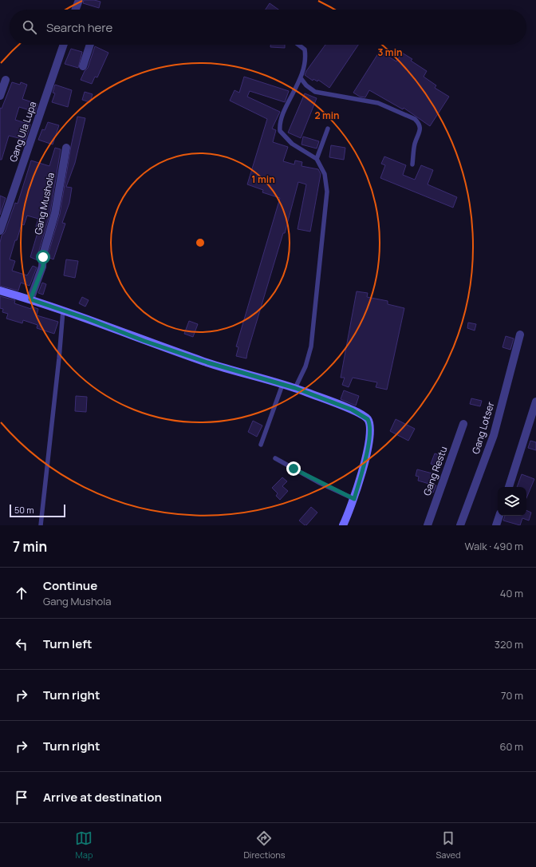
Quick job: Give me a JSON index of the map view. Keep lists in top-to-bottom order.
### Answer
{
  "streets": {
    "street": [
      "Gang Ula Lupa",
      "Gang Mushola",
      "Gang Lotser",
      "Gang Restu"
    ]
  },
  "scale_bar": "50 m",
  "page": {
    "search": "Search here",
    "scale": "50 m",
    "heading": ["7 min", "Walk · 490 m"],
    "list": [
      ["Continue", "Gang Mushola", "40 m"],
      ["Turn left", "320 m"],
      ["Turn right", "70 m"],
      ["Turn right", "60 m"],
      "Arrive at destination"
    ],
    "nav": ["Map", "Directions", "Saved"]
  },
  "rings": ["3 min", "2 min", "1 min"]
}
